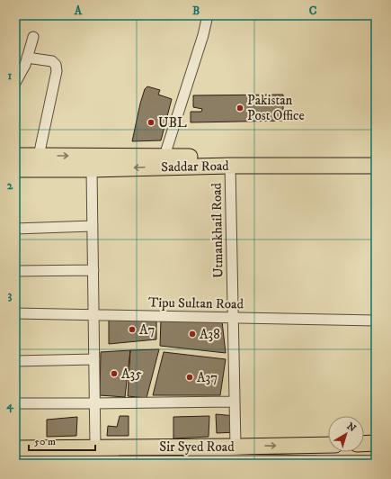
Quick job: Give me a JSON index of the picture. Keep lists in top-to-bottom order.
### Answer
{
  "streets": {
    "main road": ["Saddar Road", "Sir Syed Road"],
    "street": ["Utmankhail Road", "Tipu Sultan Road"]
  },
  "crossings": [
    ["Saddar Road", "Utmankhail Road"],
    ["Utmankhail Road", "Tipu Sultan Road"],
    ["Utmankhail Road", "Sir Syed Road"]
  ],
  "places": [
    "Pakistan Post Office",
    "UBL",
    "A7",
    "A38",
    "A35",
    "A37"
  ],
  "scale_bar": "50 m",
  "north": "top right",
  "grid": {
    "columns": ["A", "B", "C"],
    "rows": [
      "1",
      "2",
      "3",
      "4"
    ]
  }
}
